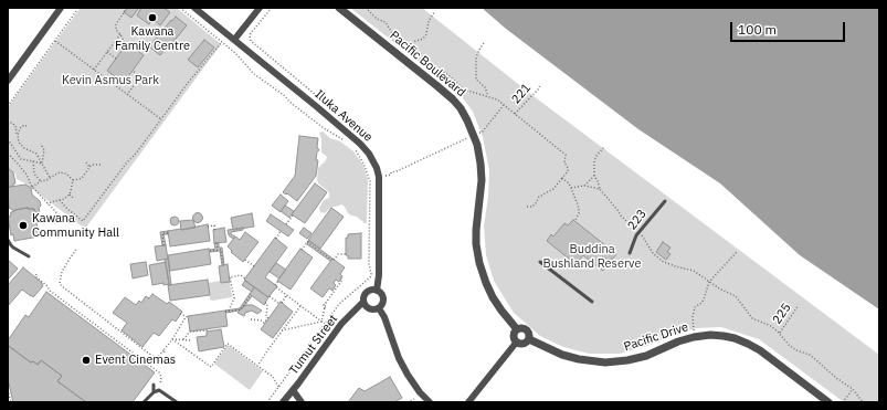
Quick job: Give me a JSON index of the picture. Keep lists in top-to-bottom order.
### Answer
{
  "streets": {
    "street": [
      "Pacific Boulevard",
      "Iluka Avenue",
      "Pacific Drive",
      "Tumut Street"
    ],
    "lane": ["223"],
    "path": ["221", "225"]
  },
  "crossings": [
    ["Pacific Boulevard", "Pacific Drive"],
    ["Iluka Avenue", "Tumut Street"]
  ],
  "parks": ["Kevin Asmus Park", "Buddina Bushland Reserve"],
  "places": ["Kawana Family Centre", "Kawana Community Hall", "Event Cinemas"],
  "scale_bar": "100 m"
}
